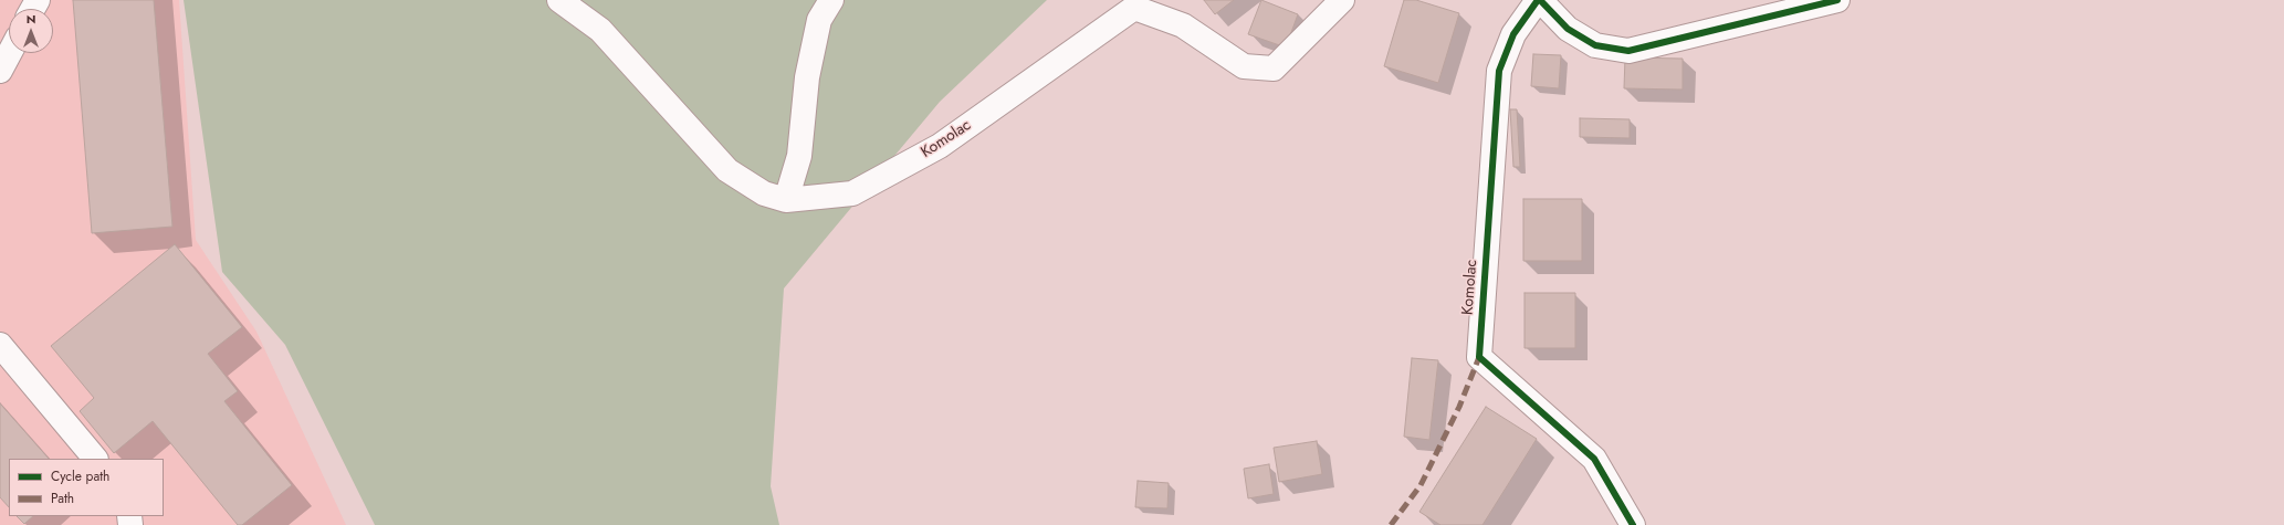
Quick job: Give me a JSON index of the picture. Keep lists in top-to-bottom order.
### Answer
{
  "streets": {
    "street": ["Komolac"]
  },
  "legend": ["Cycle path", "Path"],
  "north": "top"
}
